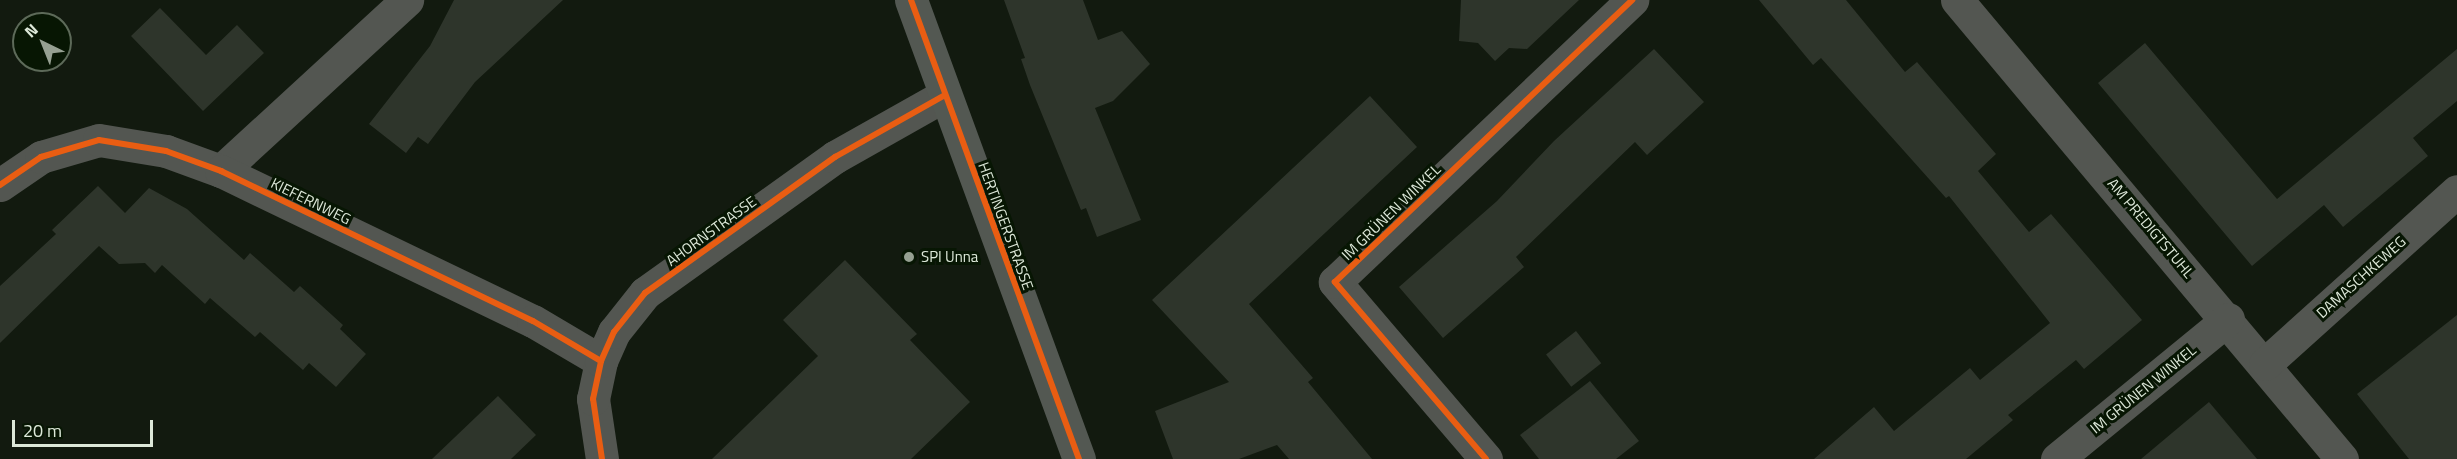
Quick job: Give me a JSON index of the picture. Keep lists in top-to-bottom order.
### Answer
{
  "streets": {
    "street": [
      "KIEFERNWEG",
      "IM GRÜNEN WINKEL",
      "HERTINGERSTRASSE",
      "AM PREDIGTSTUHL",
      "AHORNSTRASSE",
      "DAMASCHKEWEG"
    ]
  },
  "crossings": [
    ["KIEFERNWEG", "AHORNSTRASSE"],
    ["IM GRÜNEN WINKEL", "AM PREDIGTSTUHL"],
    ["HERTINGERSTRASSE", "AHORNSTRASSE"],
    ["AM PREDIGTSTUHL", "DAMASCHKEWEG"]
  ],
  "places": ["SPI Unna"],
  "scale_bar": "20 m",
  "north": "top left"
}
